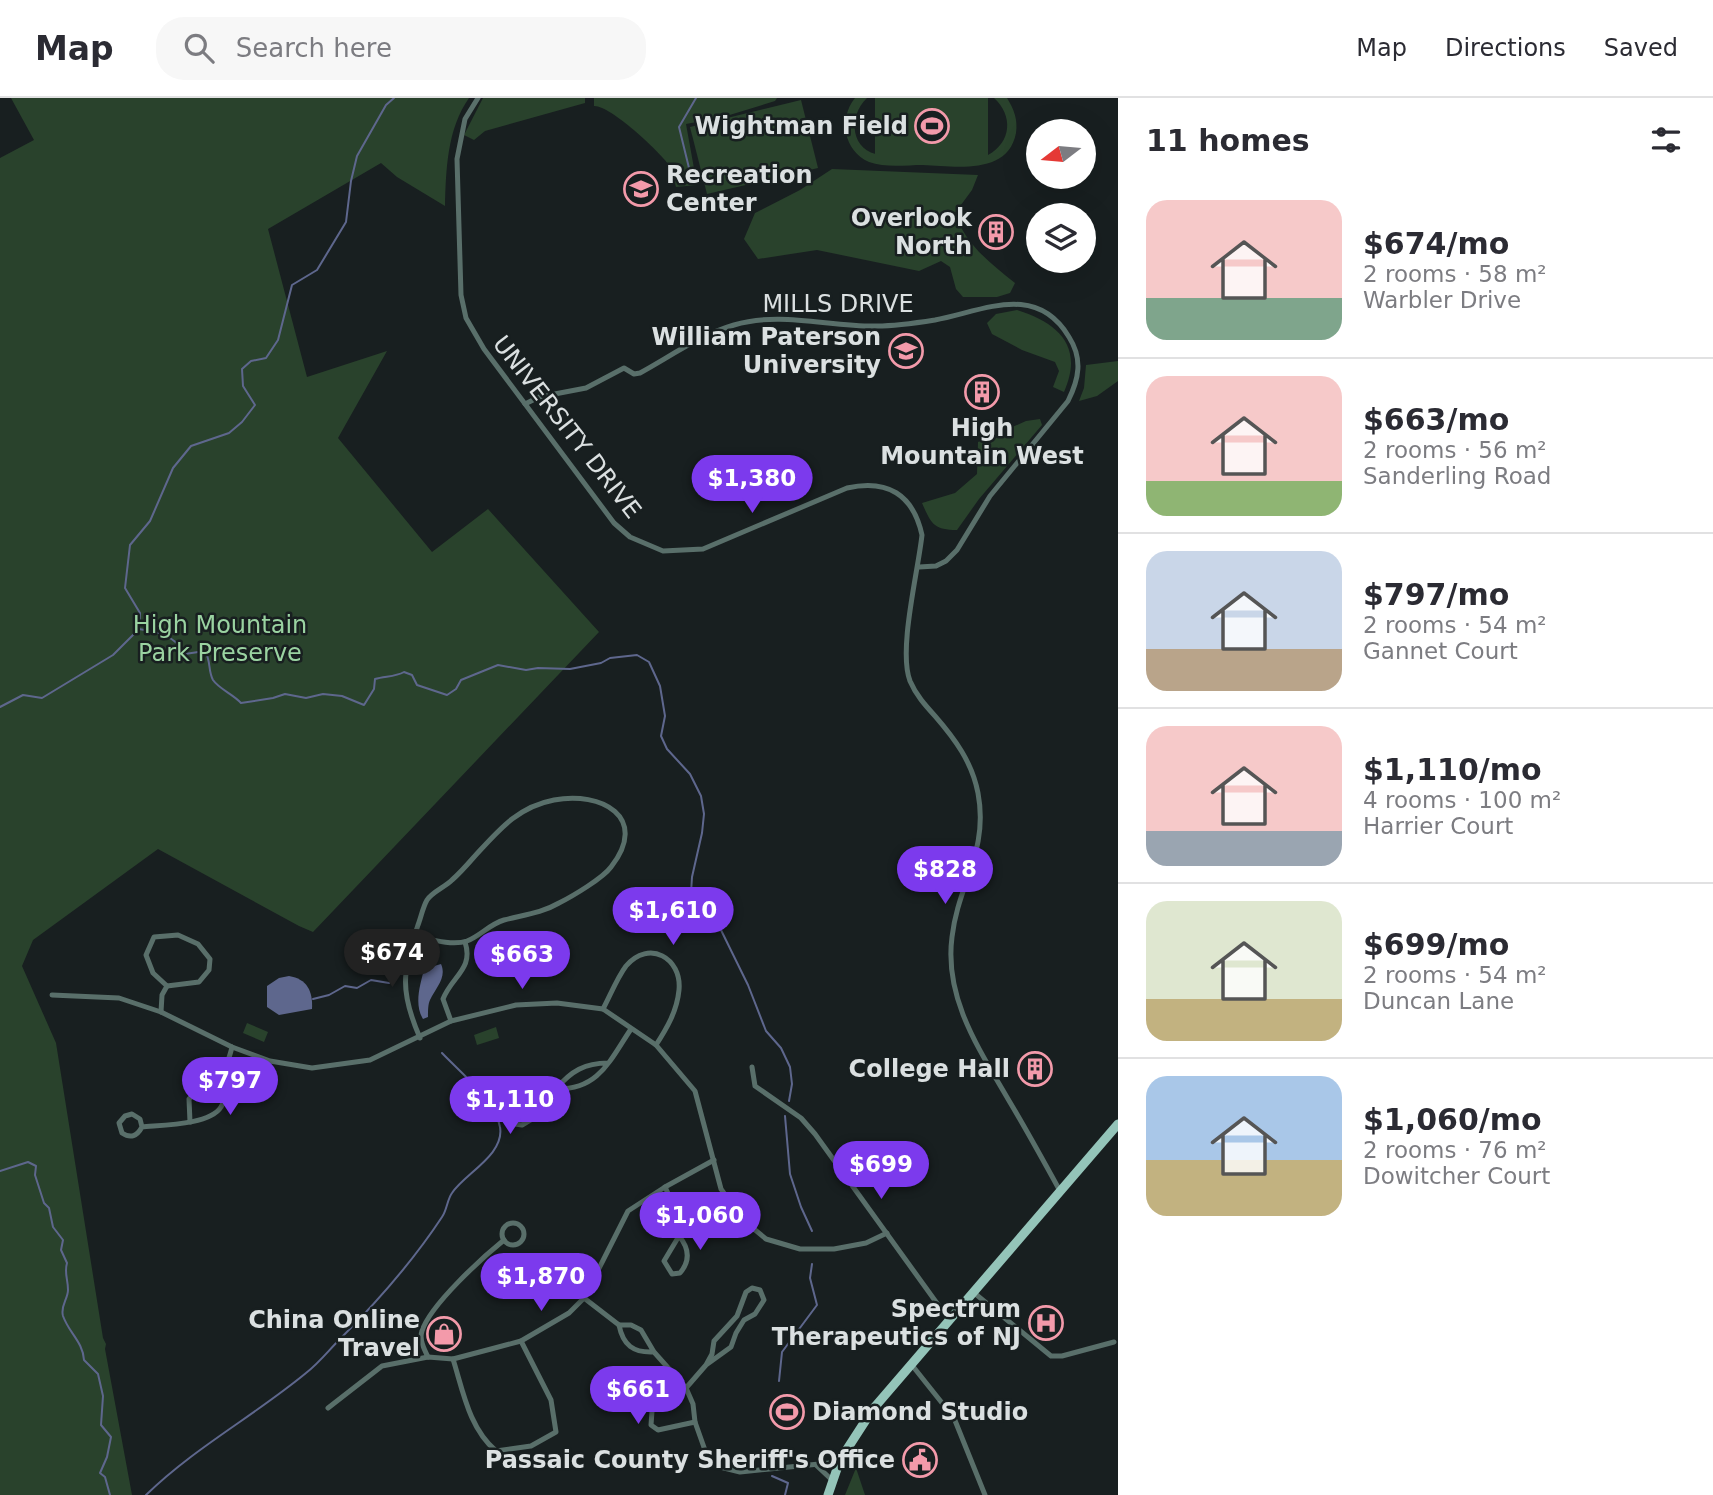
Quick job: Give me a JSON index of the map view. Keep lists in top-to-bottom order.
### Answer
{
  "streets": {
    "street": ["MILLS DRIVE", "UNIVERSITY DRIVE"]
  },
  "crossings": [
    ["MILLS DRIVE", "UNIVERSITY DRIVE"]
  ],
  "parks": ["High Mountain Park Preserve"],
  "places": {
    "sports": ["Wightman Field", "Diamond Studio"],
    "school or university": ["Recreation Center", "William Paterson University"],
    "building": ["Overlook North", "High Mountain West", "College Hall"],
    "hospital": ["Spectrum Therapeutics of NJ"],
    "shop": ["China Online Travel"],
    "public building": ["Passaic County Sheriff's Office"]
  },
  "north": "left",
  "page": {
    "header": "Map",
    "search": "Search here",
    "nav": ["Map", "Directions", "Saved"],
    "heading": "11 homes",
    "list": [
      {
        "name": "$674/mo",
        "note": "2 rooms · 58 m² · Warbler Drive"
      },
      {
        "name": "$663/mo",
        "note": "2 rooms · 56 m² · Sanderling Road"
      },
      {
        "name": "$797/mo",
        "note": "2 rooms · 54 m² · Gannet Court"
      },
      {
        "name": "$1,110/mo",
        "note": "4 rooms · 100 m² · Harrier Court"
      },
      {
        "name": "$699/mo",
        "note": "2 rooms · 54 m² · Duncan Lane"
      },
      {
        "name": "$1,060/mo",
        "note": "2 rooms · 76 m² · Dowitcher Court"
      }
    ],
    "price": [
      "$1,380",
      "$828",
      "$1,610",
      "$674",
      "$663",
      "$797",
      "$1,110",
      "$699",
      "$1,060",
      "$1,870",
      "$661"
    ]
  }
}
